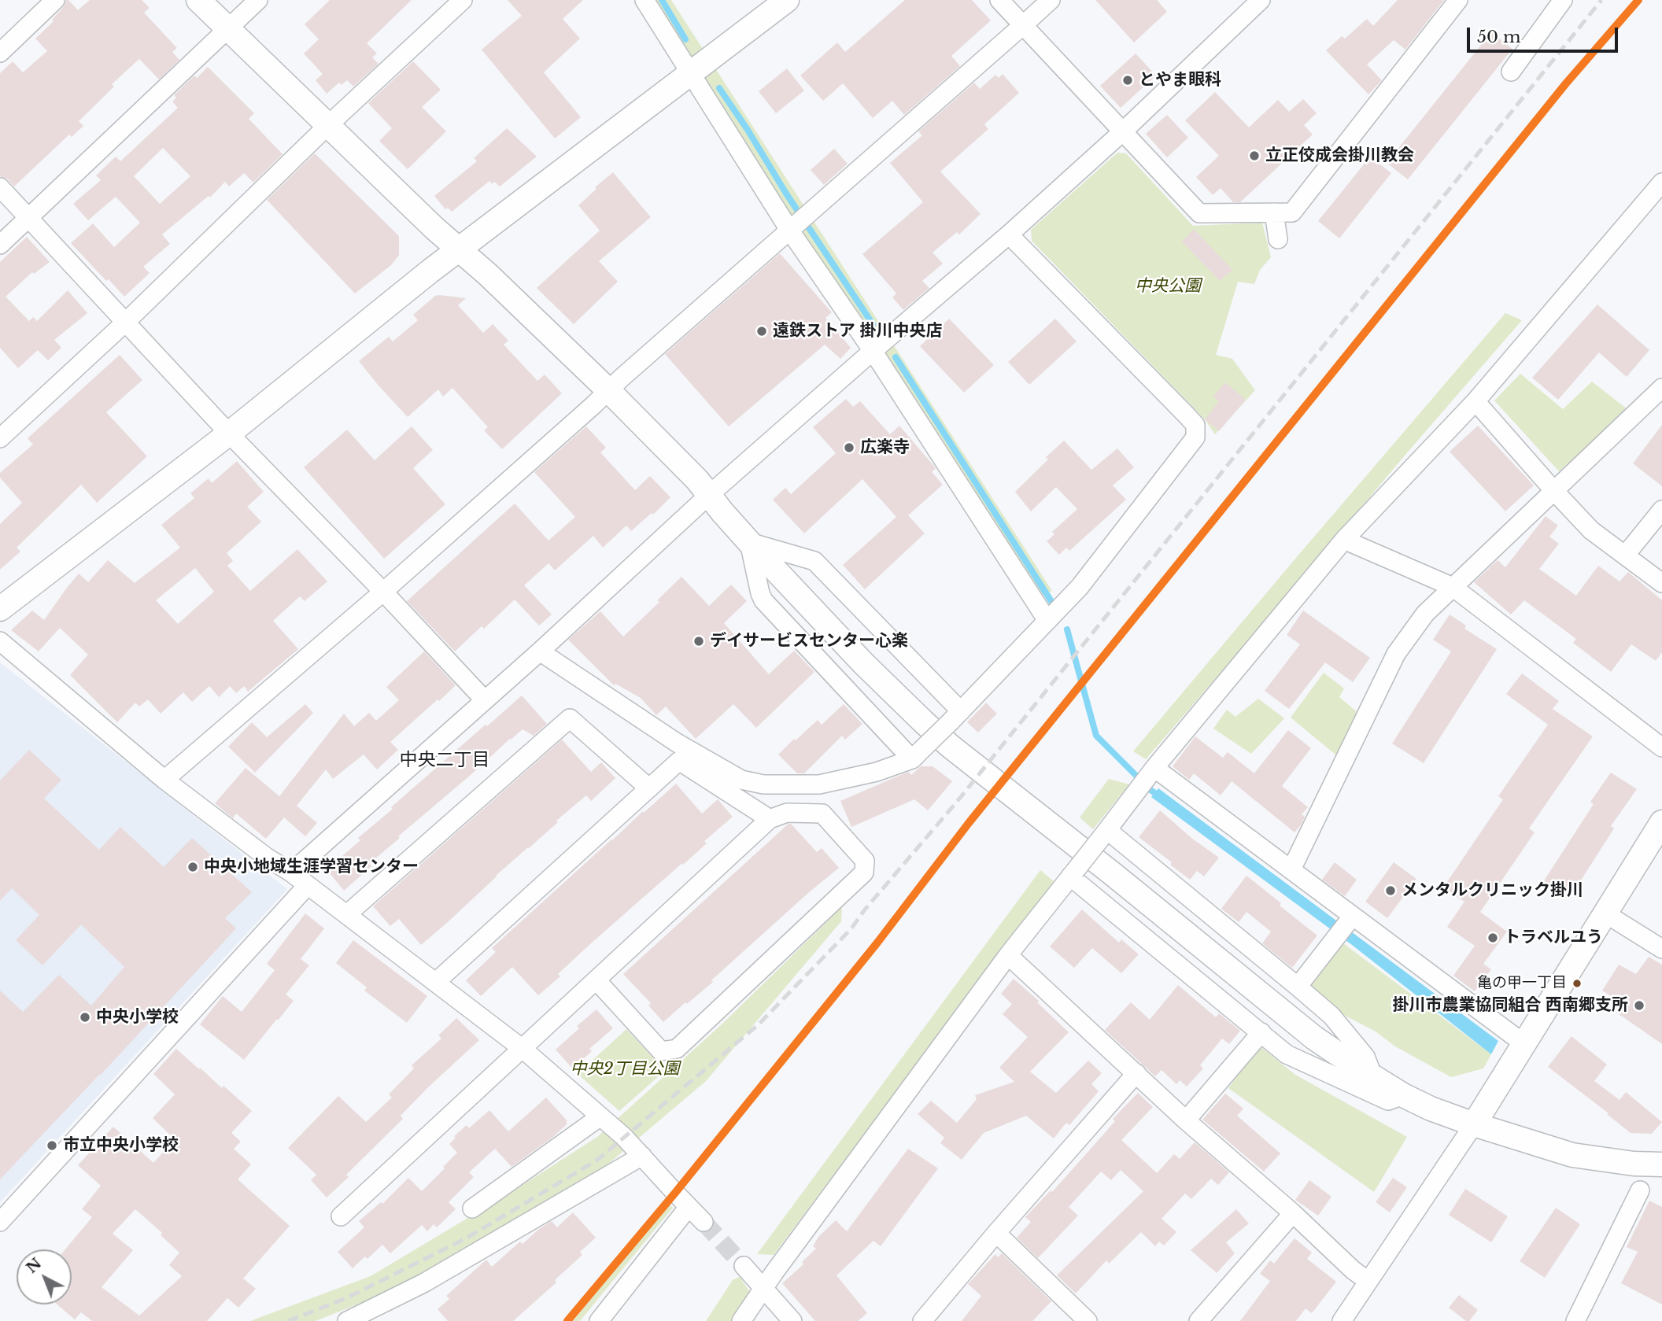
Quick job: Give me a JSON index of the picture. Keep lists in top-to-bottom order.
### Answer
{
  "districts": ["中央二丁目"],
  "parks": ["中央公園", "中央2丁目公園"],
  "places": [
    "とやま眼科",
    "立正佼成会掛川教会",
    "遠鉄ストア 掛川中央店",
    "広楽寺",
    "デイサービスセンター心楽",
    "中央小地域生涯学習センター",
    "メンタルクリニック掛川",
    "トラベルユう",
    "亀の甲一丁目",
    "掛川市農業協同組合 西南郷支所",
    "中央小学校",
    "市立中央小学校"
  ],
  "scale_bar": "50 m",
  "north": "top left"
}
